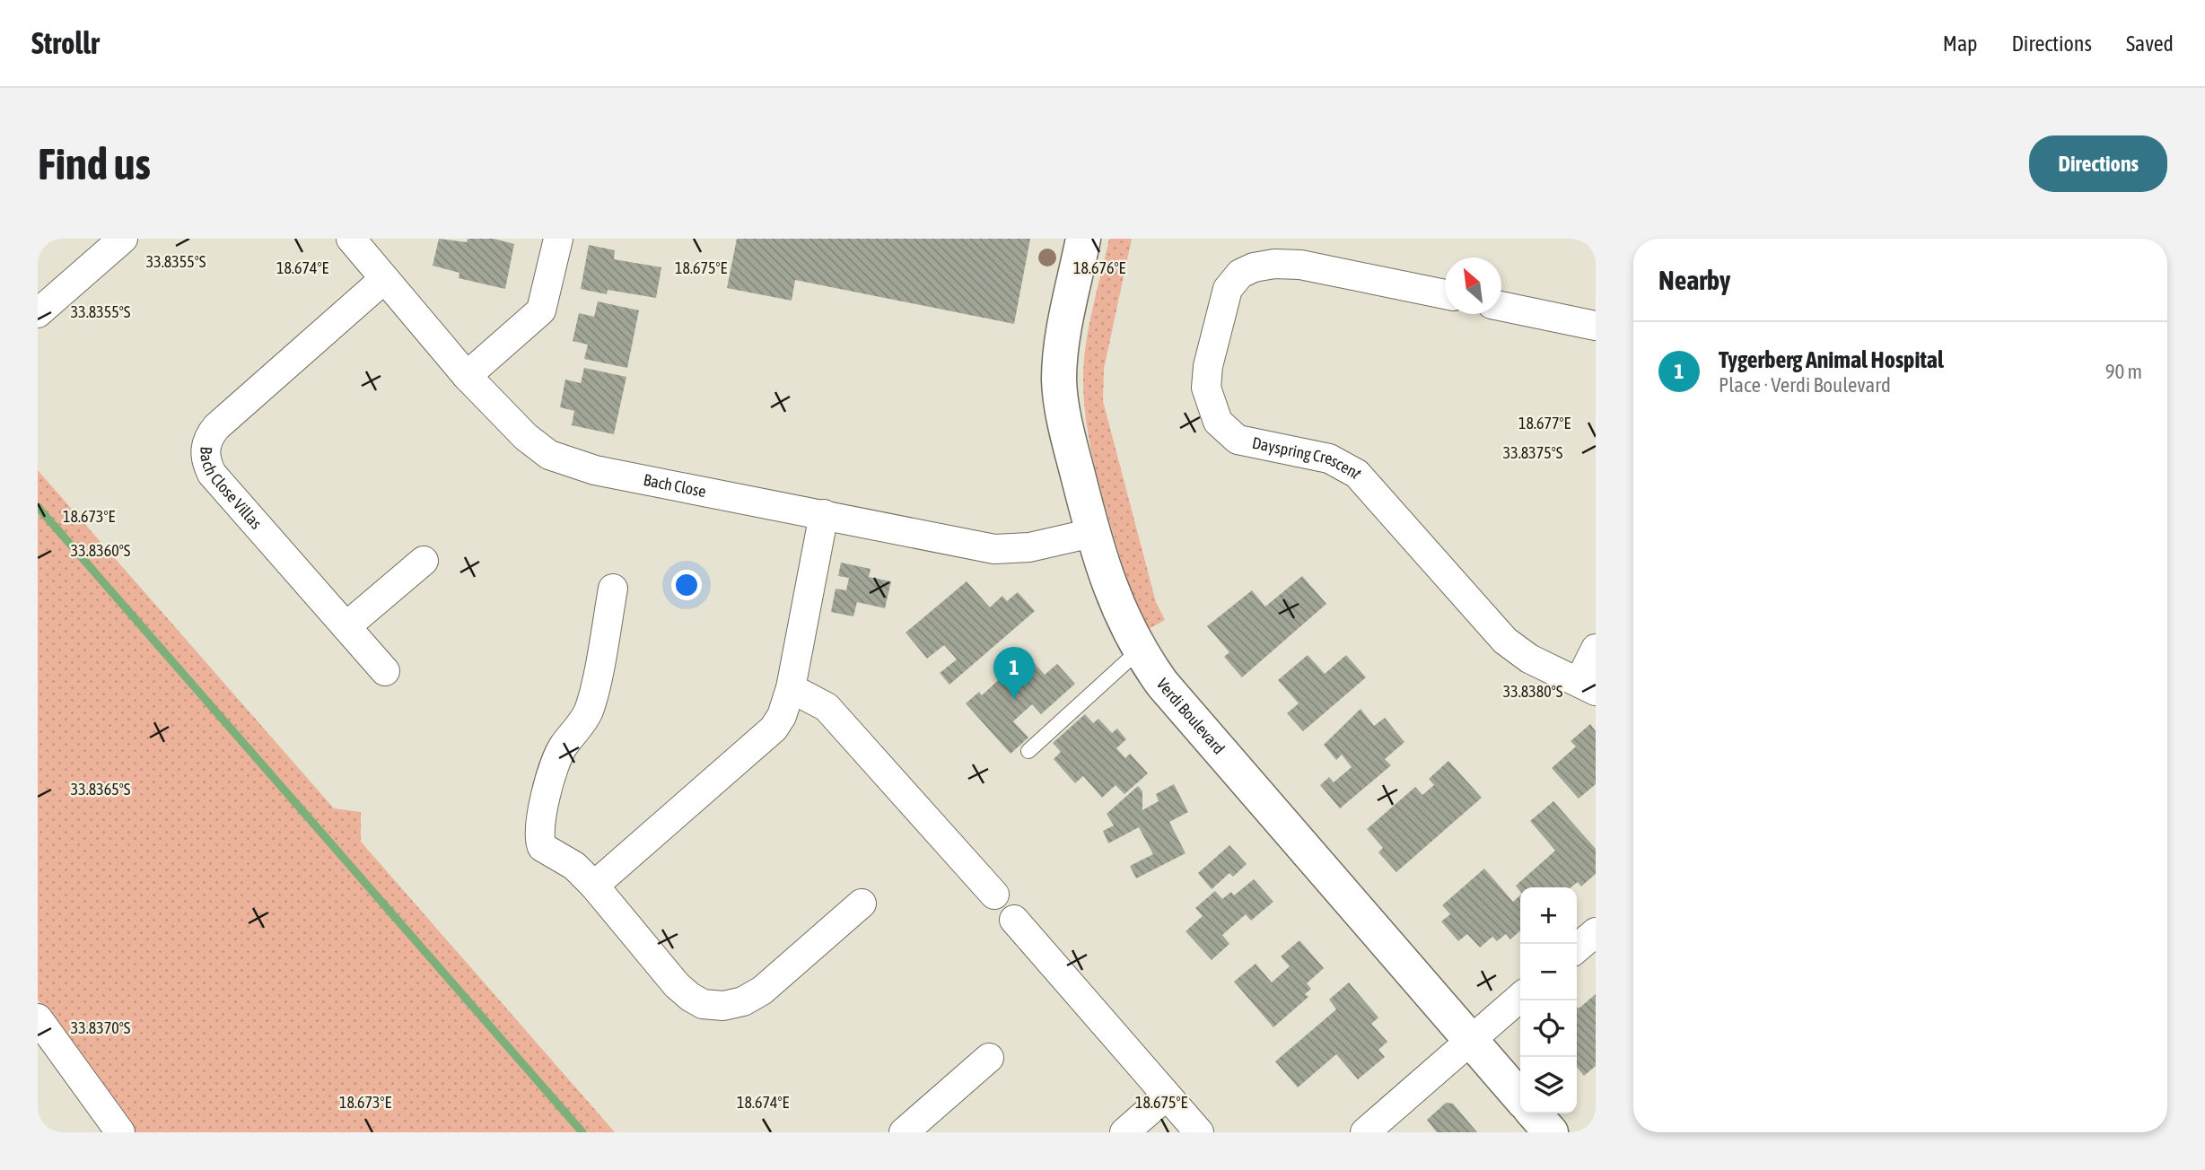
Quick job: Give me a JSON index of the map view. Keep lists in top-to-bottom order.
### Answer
{
  "streets": {
    "street": [
      "Dayspring Crescent",
      "Bach Close Villas",
      "Bach Close",
      "Verdi Boulevard"
    ]
  },
  "crossings": [
    ["Bach Close Villas", "Bach Close"],
    ["Bach Close", "Verdi Boulevard"]
  ],
  "north": "top left",
  "page": {
    "header": "Strollr",
    "nav": ["Map", "Directions", "Saved"],
    "buttons": "Directions",
    "title": "Find us",
    "heading": "Nearby",
    "list": [
      {
        "mark": "1",
        "name": "Tygerberg Animal Hospital",
        "note": "Place · Verdi Boulevard",
        "value": "90 m"
      }
    ],
    "pins": "1",
    "map_buttons": ["+", "−"]
  },
  "coordinates": [
    "33.8355°S",
    "18.674°E",
    "18.675°E",
    "18.676°E",
    "18.677°E",
    "33.8375°S",
    "18.673°E",
    "33.8360°S",
    "33.8380°S",
    "33.8365°S",
    "33.8370°S"
  ]
}
